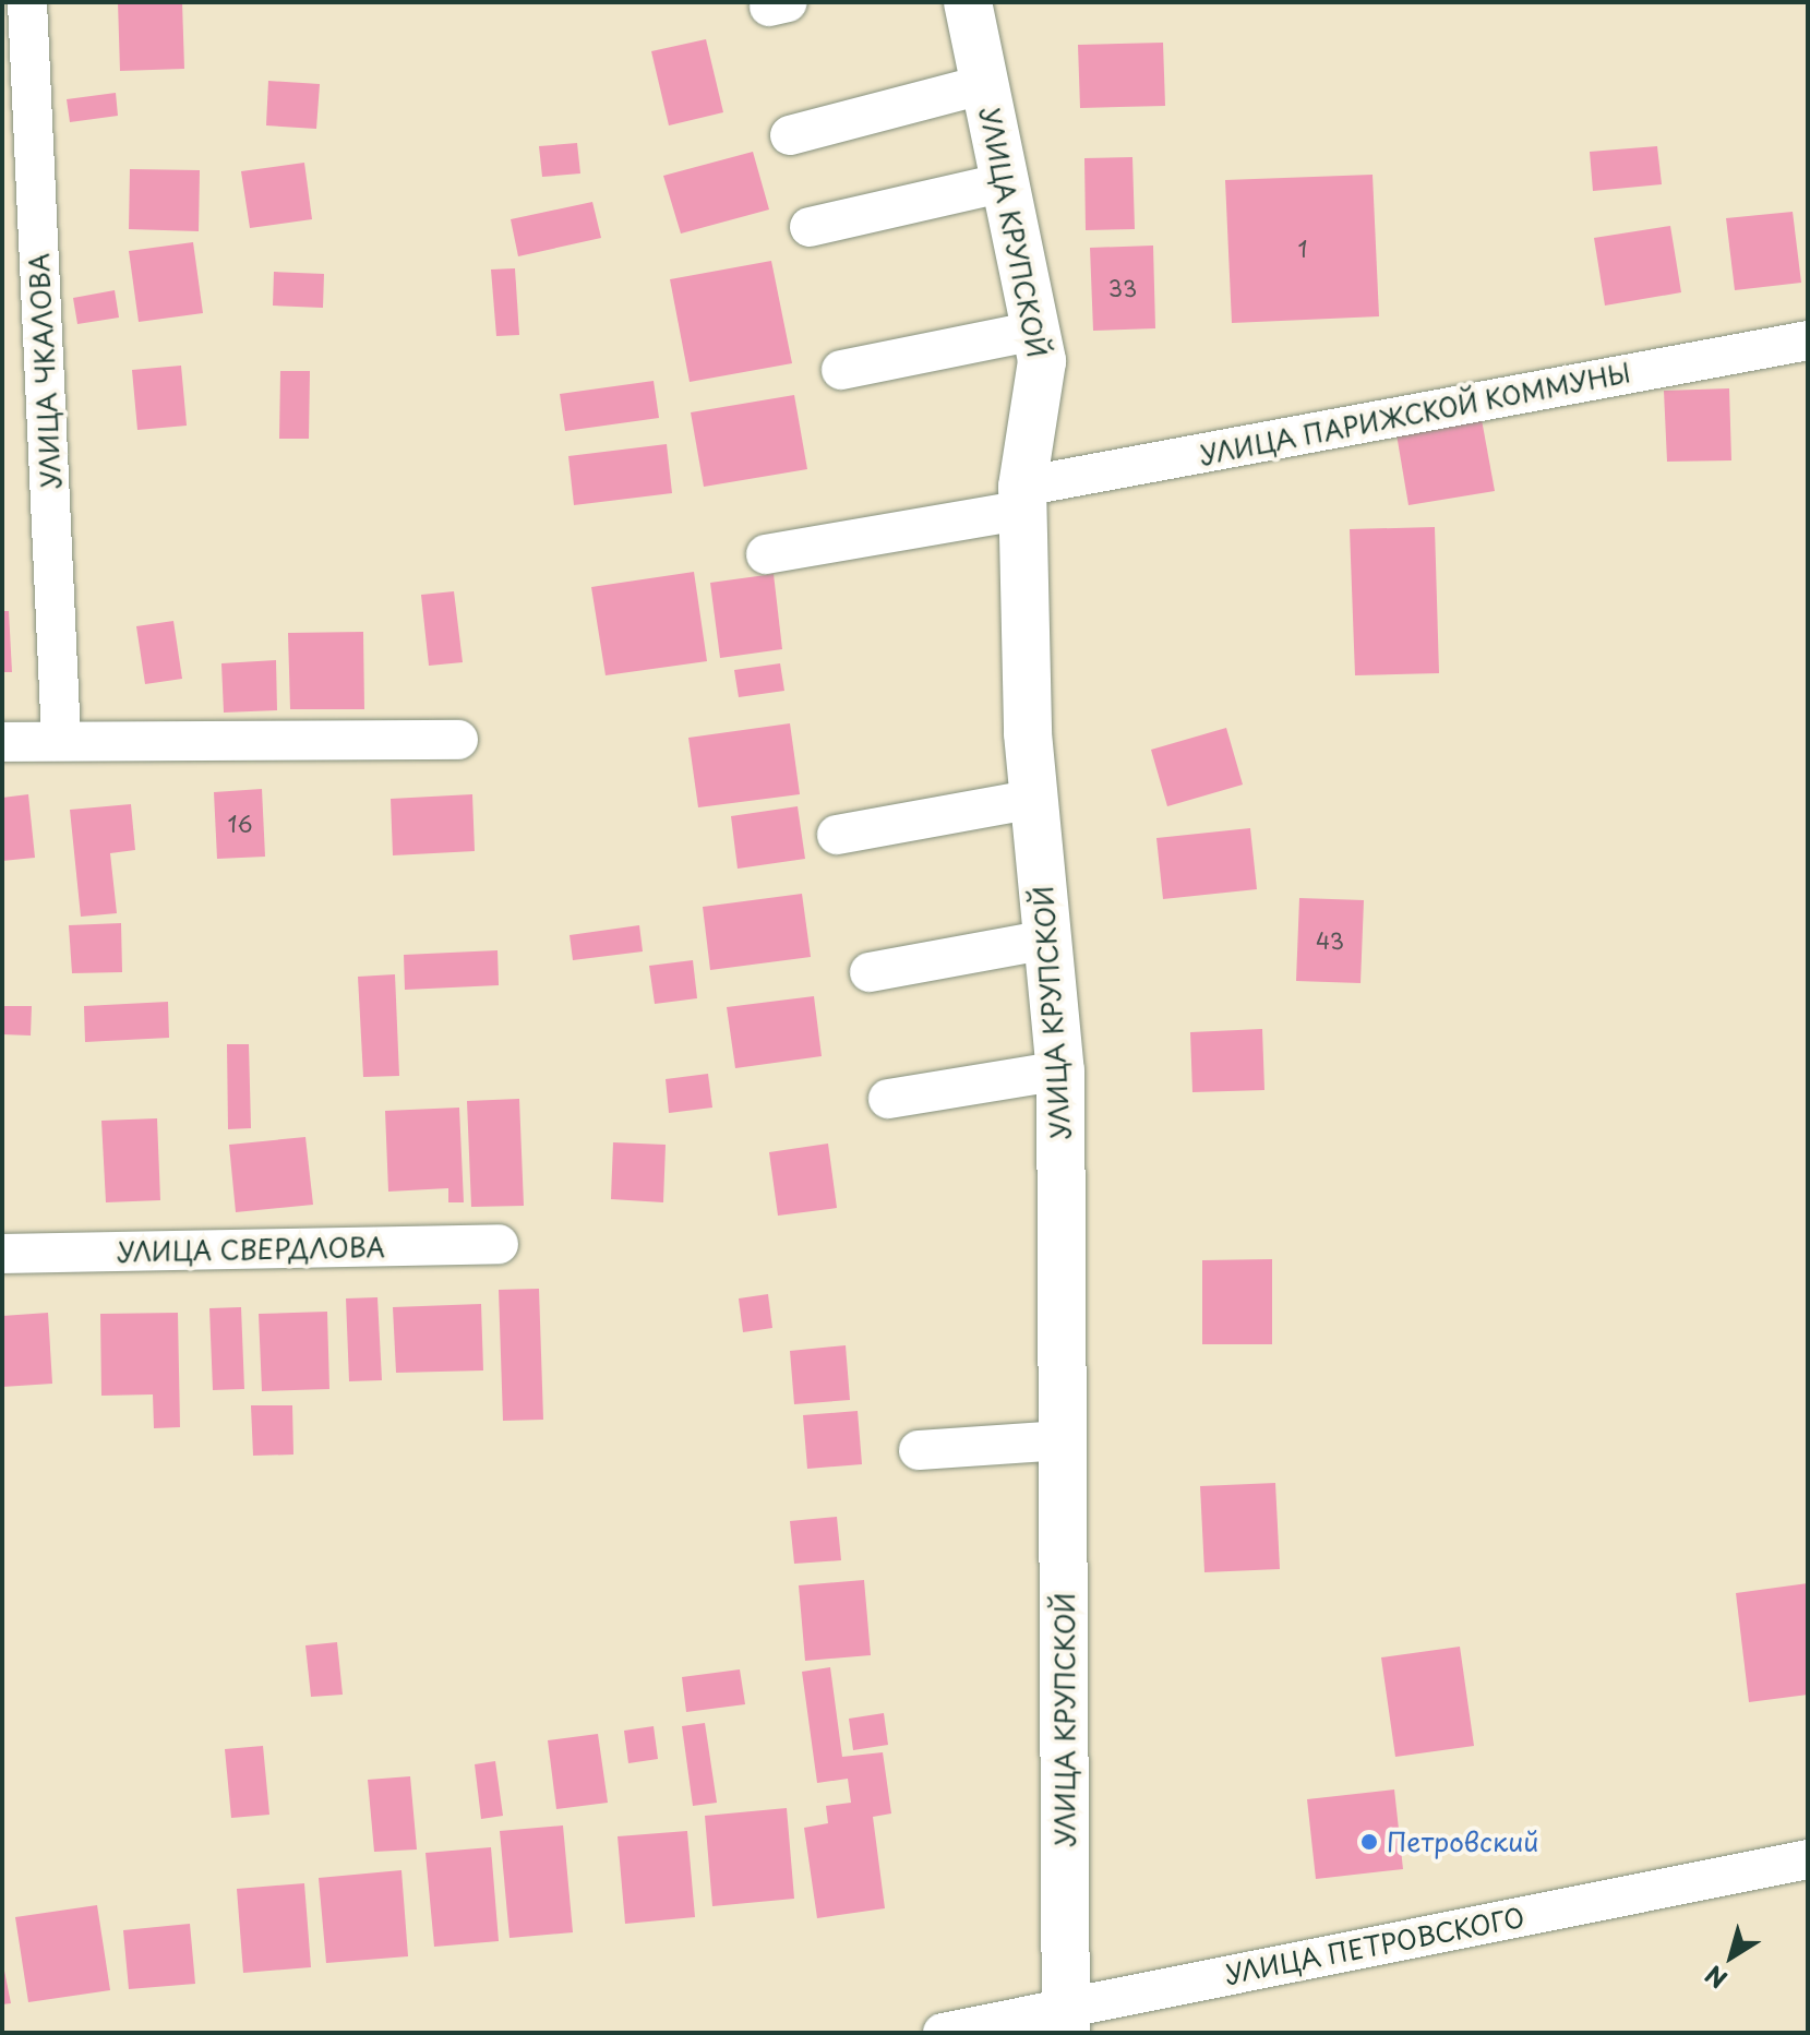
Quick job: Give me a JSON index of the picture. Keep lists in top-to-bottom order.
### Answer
{
  "streets": {
    "main road": ["УЛИЦА КРУПСКОЙ"],
    "street": [
      "УЛИЦА ЧКАЛОВА",
      "УЛИЦА ПАРИЖСКОЙ КОММУНЫ",
      "УЛИЦА СВЕРДЛОВА",
      "УЛИЦА ПЕТРОВСКОГО"
    ]
  },
  "crossings": [
    ["УЛИЦА КРУПСКОЙ", "УЛИЦА ПАРИЖСКОЙ КОММУНЫ"],
    ["УЛИЦА КРУПСКОЙ", "УЛИЦА ПЕТРОВСКОГО"]
  ],
  "places": ["Петровский"],
  "house_numbers": [
    "1",
    "33",
    "16",
    "43"
  ],
  "north": "bottom left"
}
